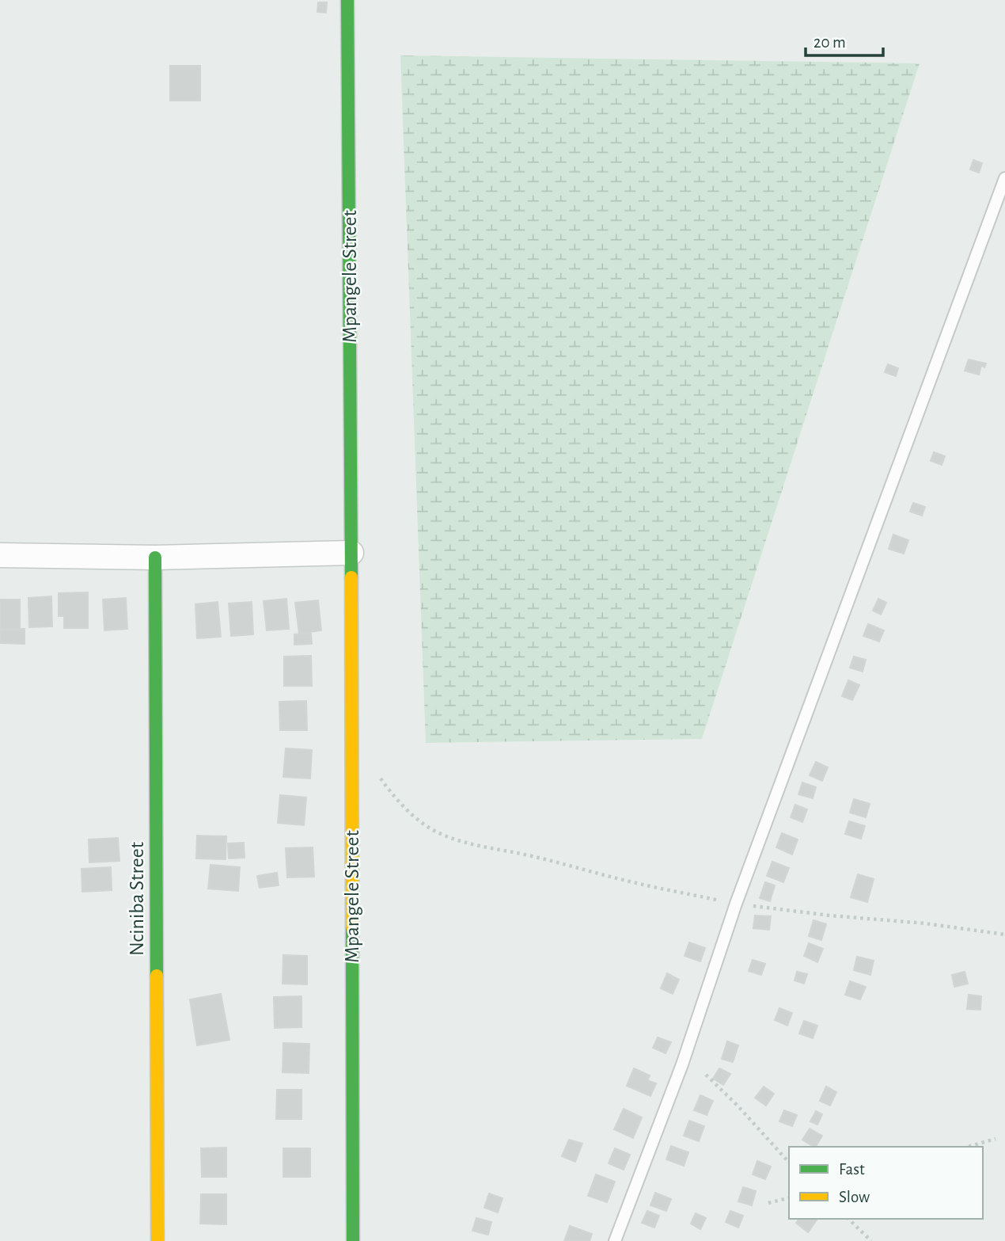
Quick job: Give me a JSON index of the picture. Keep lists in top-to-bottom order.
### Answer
{
  "streets": {
    "street": ["Mpangele Street", "Nciniba Street"]
  },
  "legend": ["Fast", "Slow"],
  "scale_bar": "20 m"
}
